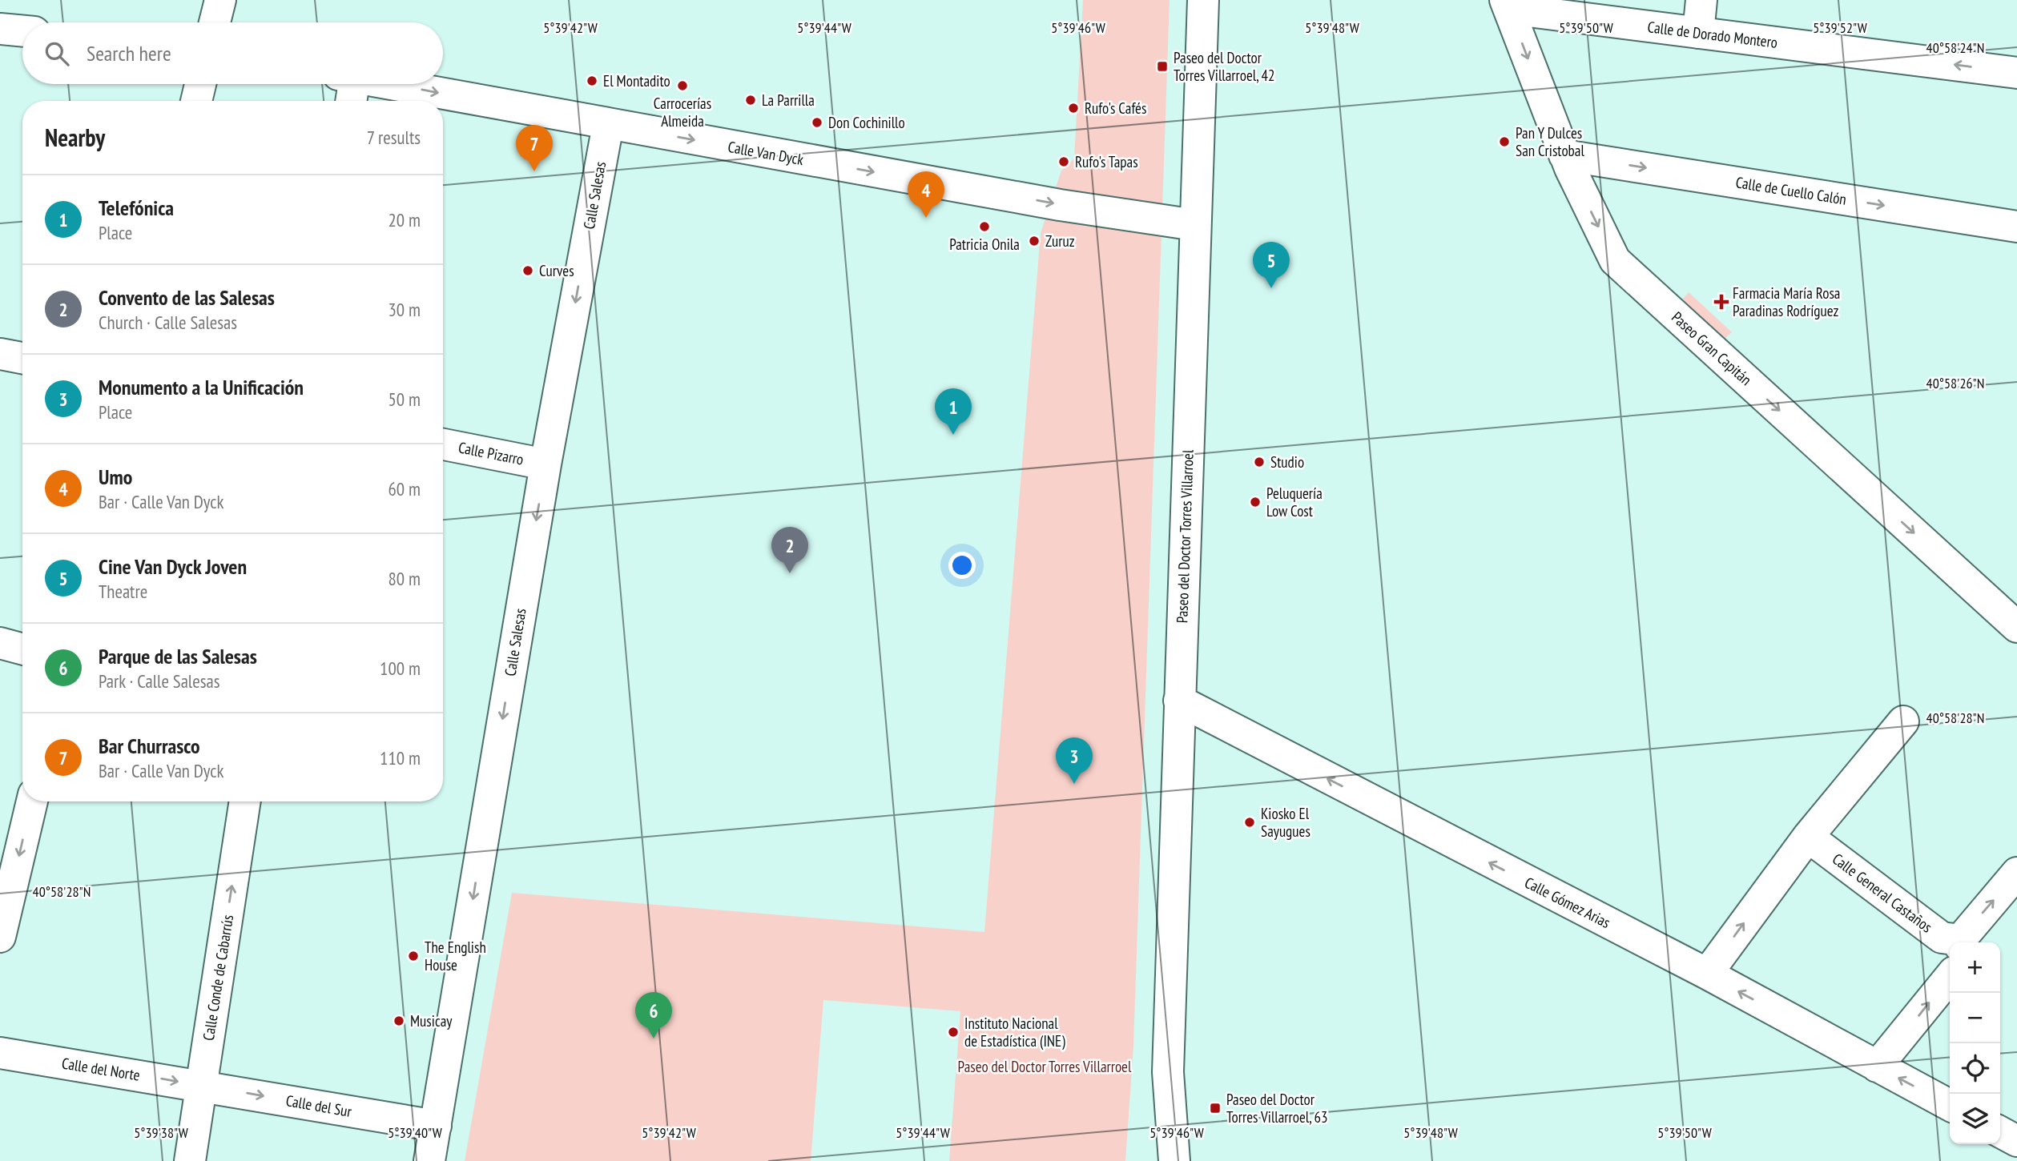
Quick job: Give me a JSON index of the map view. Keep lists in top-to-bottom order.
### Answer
{
  "streets": {
    "main road": [
      "Calle de Dorado Montero",
      "Calle Van Dyck",
      "Calle de Cuello Calón",
      "Calle Salesas",
      "Paseo Gran Capitán",
      "Calle Pizarro",
      "Paseo del Doctor Torres Villarroel",
      "Calle General Castaños",
      "Calle Gómez Arias",
      "Calle Conde de Cabarrús",
      "Calle del Norte",
      "Calle del Sur"
    ]
  },
  "crossings": [
    ["Calle de Dorado Montero", "Paseo Gran Capitán"],
    ["Calle Van Dyck", "Calle Salesas"],
    ["Calle Van Dyck", "Paseo del Doctor Torres Villarroel"],
    ["Calle de Cuello Calón", "Paseo Gran Capitán"],
    ["Calle Salesas", "Calle Pizarro"],
    ["Calle Salesas", "Calle del Sur"],
    ["Paseo del Doctor Torres Villarroel", "Calle Gómez Arias"],
    ["Calle Conde de Cabarrús", "Calle del Norte"],
    ["Calle Conde de Cabarrús", "Calle del Sur"],
    ["Calle del Norte", "Calle del Sur"]
  ],
  "one_way": [
    "Calle de Dorado Montero",
    "Calle Van Dyck",
    "Calle de Cuello Calón",
    "Calle Salesas",
    "Paseo Gran Capitán",
    "Calle Gómez Arias",
    "Calle del Norte",
    "Calle del Sur"
  ],
  "parks": ["Paseo del Doctor Torres Villarroel"],
  "places": {
    "transit": ["Paseo del Doctor Torres Villarroel, 42", "Paseo del Doctor Torres Villarroel, 63"],
    "other": [
      "El Montadito",
      "Carrocerías Almeida",
      "La Parrilla",
      "Rufo's Cafés",
      "Don Cochinillo",
      "Pan Y Dulces San Cristobal",
      "Rufo's Tapas",
      "Patricia Onila",
      "Zuruz",
      "Curves",
      "Studio",
      "Peluquería Low Cost",
      "Kiosko El Sayugues",
      "The English House",
      "Musicay",
      "Instituto Nacional de Estadística (INE)"
    ],
    "health": ["Farmacia María Rosa Paradinas Rodríguez"]
  },
  "page": {
    "search": "Search here",
    "heading": ["Nearby", "7 results"],
    "pins": [
      "7",
      "4",
      "5",
      "1",
      "2",
      "3",
      "6"
    ],
    "list": [
      {
        "mark": "1",
        "name": "Telefónica",
        "note": "Place",
        "value": "20 m"
      },
      {
        "mark": "2",
        "name": "Convento de las Salesas",
        "note": "Church · Calle Salesas",
        "value": "30 m"
      },
      {
        "mark": "3",
        "name": "Monumento a la Unificación",
        "note": "Place",
        "value": "50 m"
      },
      {
        "mark": "4",
        "name": "Umo",
        "note": "Bar · Calle Van Dyck",
        "value": "60 m"
      },
      {
        "mark": "5",
        "name": "Cine Van Dyck Joven",
        "note": "Theatre",
        "value": "80 m"
      },
      {
        "mark": "6",
        "name": "Parque de las Salesas",
        "note": "Park · Calle Salesas",
        "value": "100 m"
      },
      {
        "mark": "7",
        "name": "Bar Churrasco",
        "note": "Bar · Calle Van Dyck",
        "value": "110 m"
      }
    ],
    "map_buttons": ["+", "−"]
  },
  "coordinates": [
    "5°39'42\"W",
    "5°39'44\"W",
    "5°39'46\"W",
    "5°39'48\"W",
    "5°39'50\"W",
    "5°39'52\"W",
    "40°58'24\"N",
    "40°58'26\"N",
    "40°58'28\"N",
    "5°39'38\"W",
    "5°39'40\"W"
  ]
}
